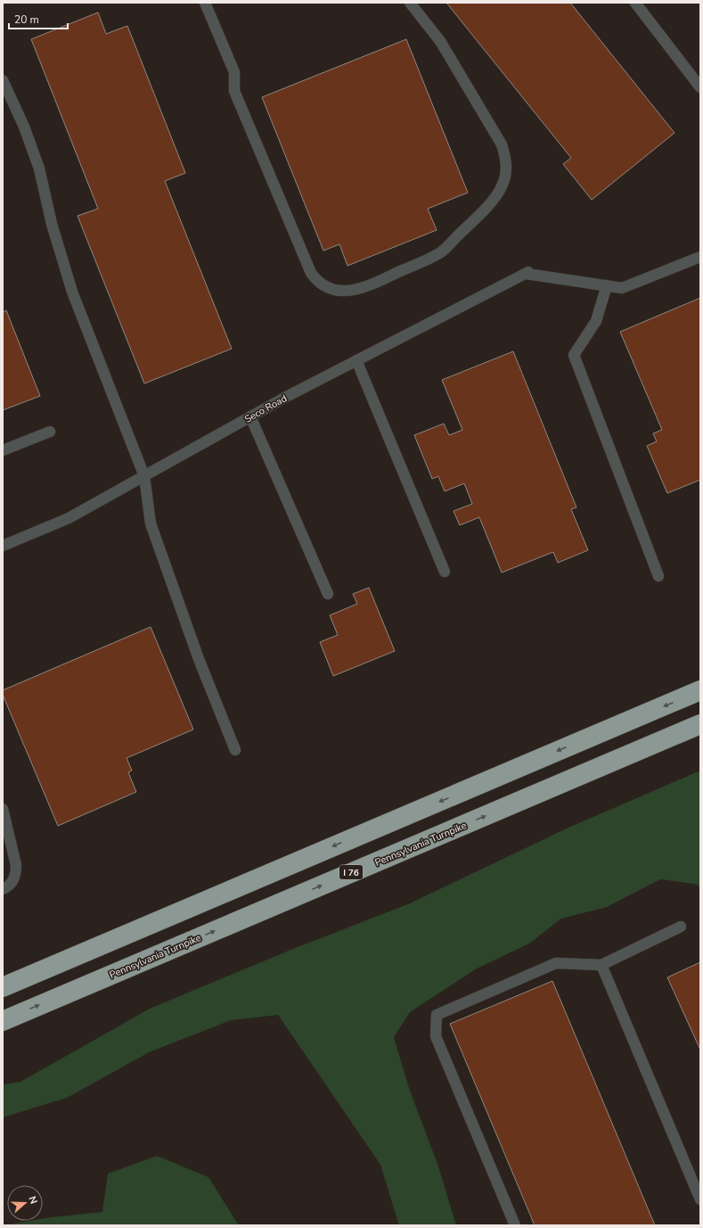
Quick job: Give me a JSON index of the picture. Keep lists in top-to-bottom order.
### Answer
{
  "streets": {
    "highway": ["Pennsylvania Turnpike", "I 76"],
    "lane": ["Seco Road"]
  },
  "scale_bar": "20 m",
  "north": "right"
}
